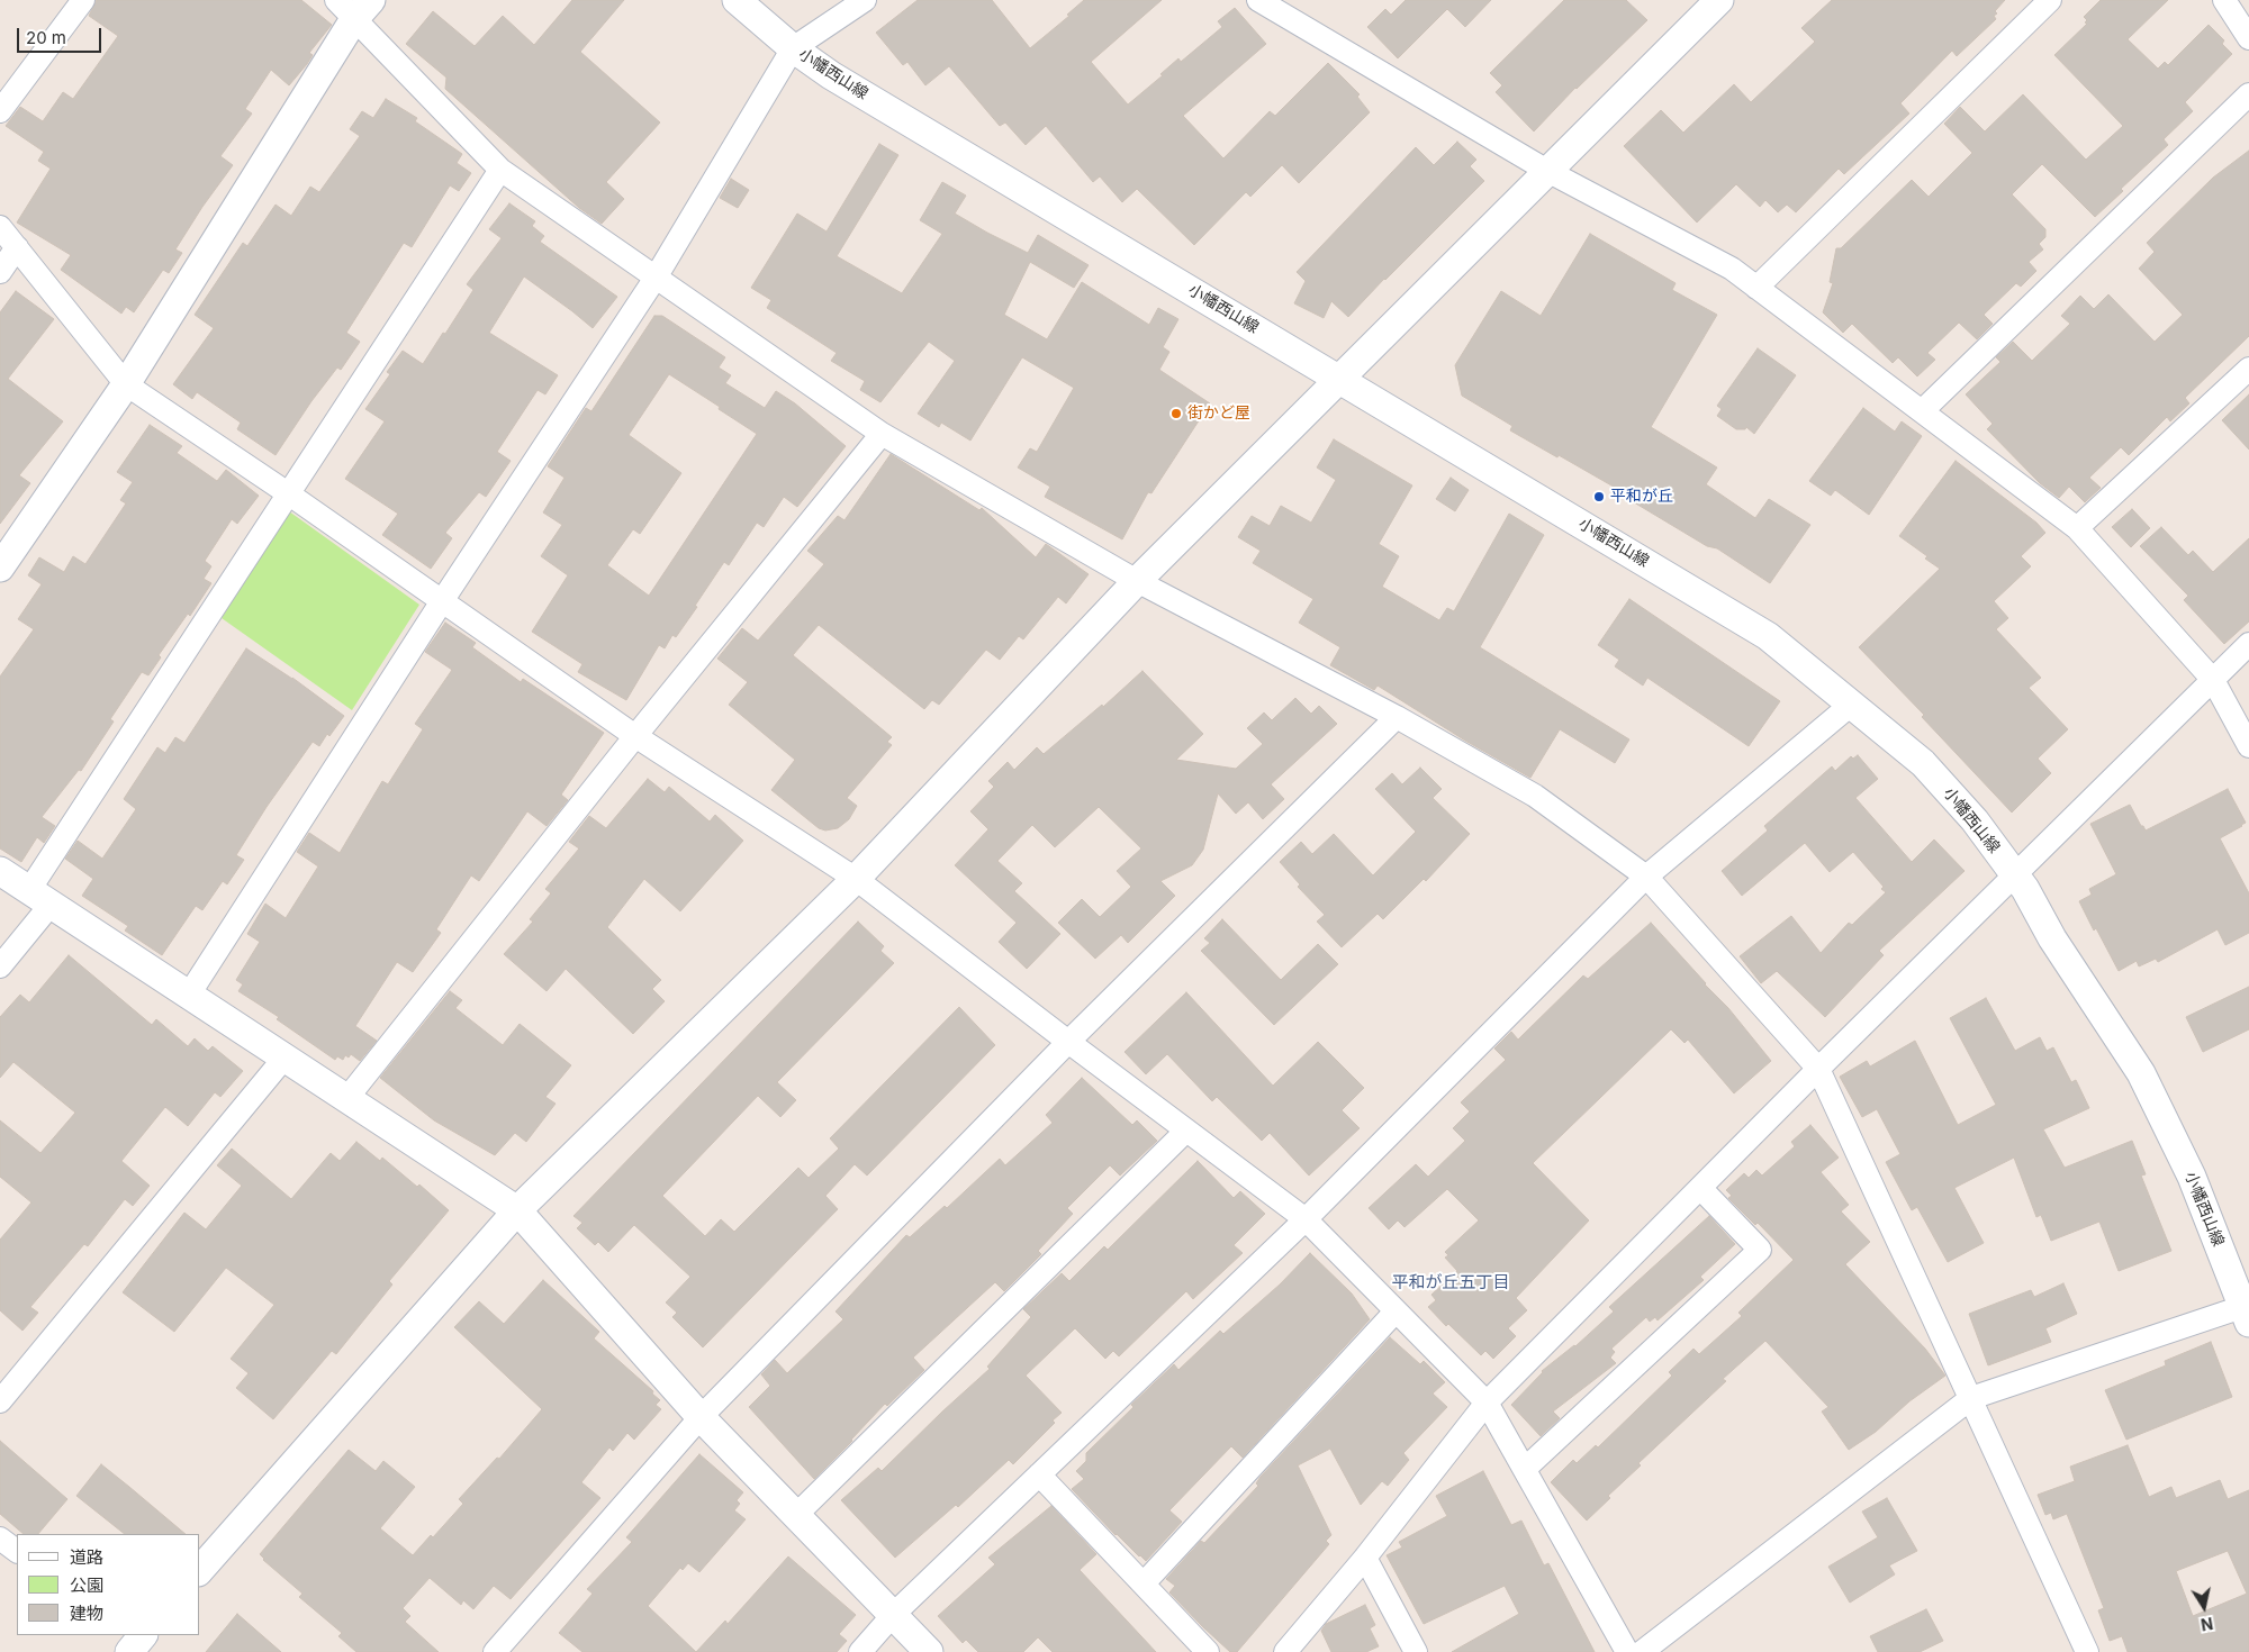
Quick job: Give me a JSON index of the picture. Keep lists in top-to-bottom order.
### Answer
{
  "streets": {
    "street": ["小幡西山線"]
  },
  "districts": ["平和が丘五丁目"],
  "places": ["街かど屋", "平和が丘"],
  "legend": ["道路", "公園", "建物"],
  "scale_bar": "20 m",
  "north": "bottom"
}
